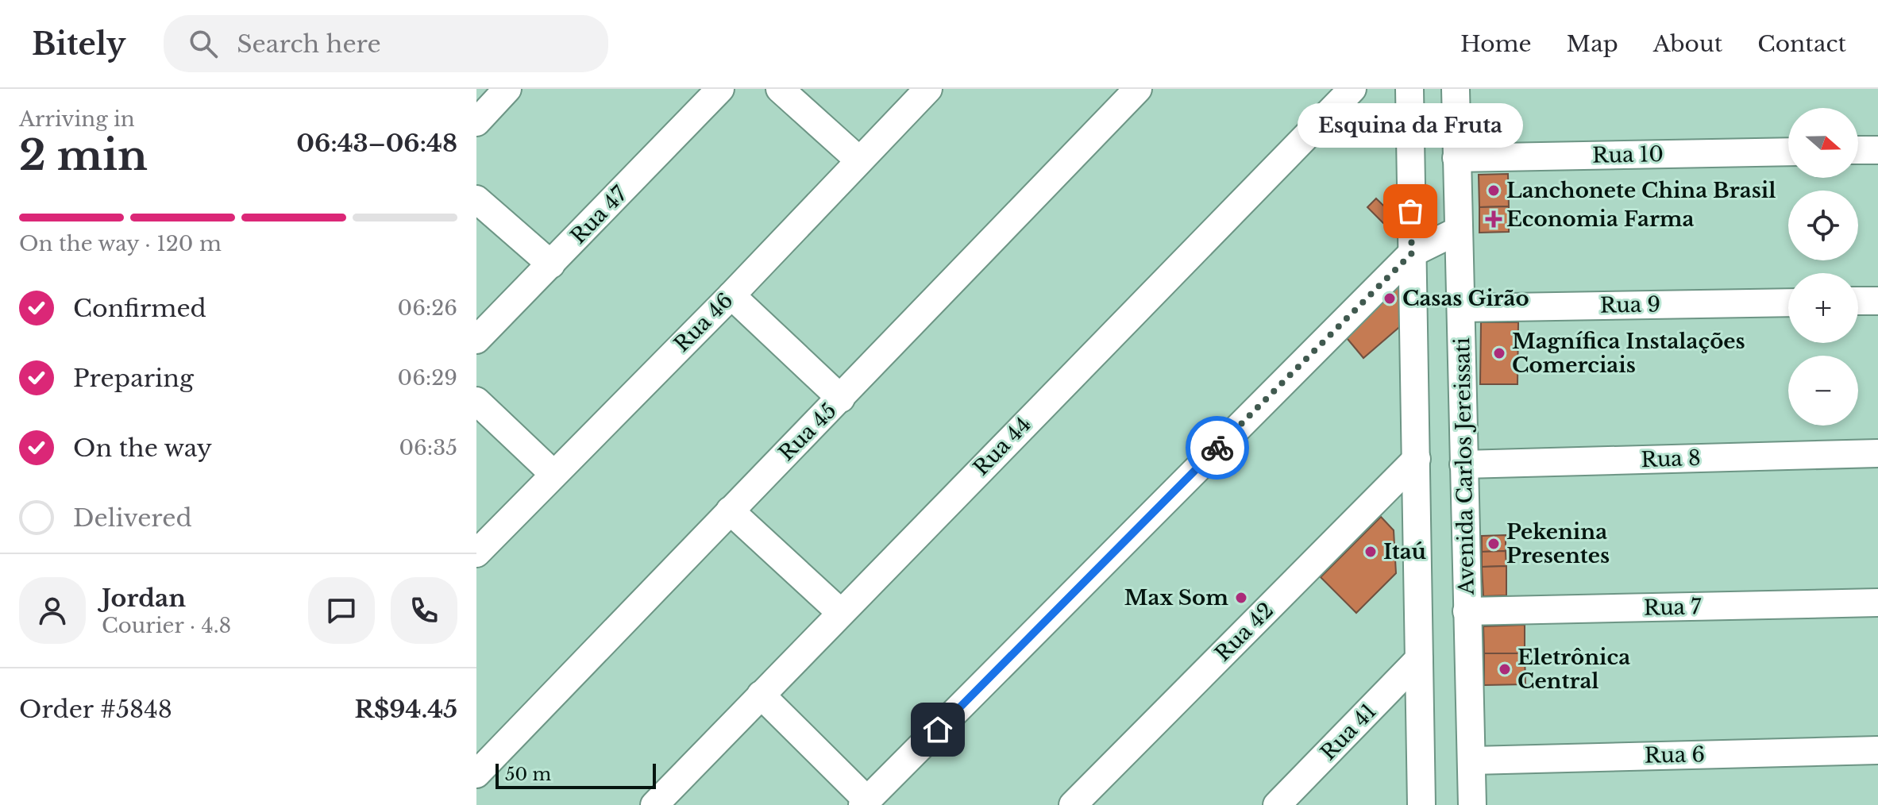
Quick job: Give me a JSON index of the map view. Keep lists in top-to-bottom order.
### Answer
{
  "streets": {
    "street": [
      "Rua 10",
      "Rua 47",
      "Rua 9",
      "Rua 46",
      "Rua 45",
      "Rua 44",
      "Rua 8",
      "Avenida Carlos Jereissati",
      "Rua 7",
      "Rua 42",
      "Rua 41",
      "Rua 6"
    ]
  },
  "crossings": [
    ["Rua 10", "Avenida Carlos Jereissati"],
    ["Rua 9", "Avenida Carlos Jereissati"],
    ["Rua 8", "Avenida Carlos Jereissati"],
    ["Avenida Carlos Jereissati", "Rua 7"],
    ["Avenida Carlos Jereissati", "Rua 6"]
  ],
  "places": {
    "other": [
      "Lanchonete China Brasil",
      "Esquina da Fruta",
      "Casas Girão",
      "Magnífica Instalações Comerciais",
      "Pekenina Presentes",
      "Itaú",
      "Max Som",
      "Eletrônica Central"
    ],
    "health": ["Economia Farma"]
  },
  "scale_bar": "50 m",
  "north": "right",
  "page": {
    "header": "Bitely",
    "search": "Search here",
    "nav": [
      "Home",
      "Map",
      "About",
      "Contact"
    ],
    "heading": ["2 min", "Arriving in", "06:43–06:48"],
    "panel": [
      "Jordan",
      "Courier · 4.8",
      "Order #5848",
      "R$94.45"
    ],
    "bubble": "Esquina da Fruta",
    "map_buttons": ["+", "−"],
    "bar": "On the way · 120 m",
    "list": [
      ["Confirmed", "06:26"],
      ["Preparing", "06:29"],
      ["On the way", "06:35"],
      "Delivered"
    ],
    "scale": "50 m"
  }
}
